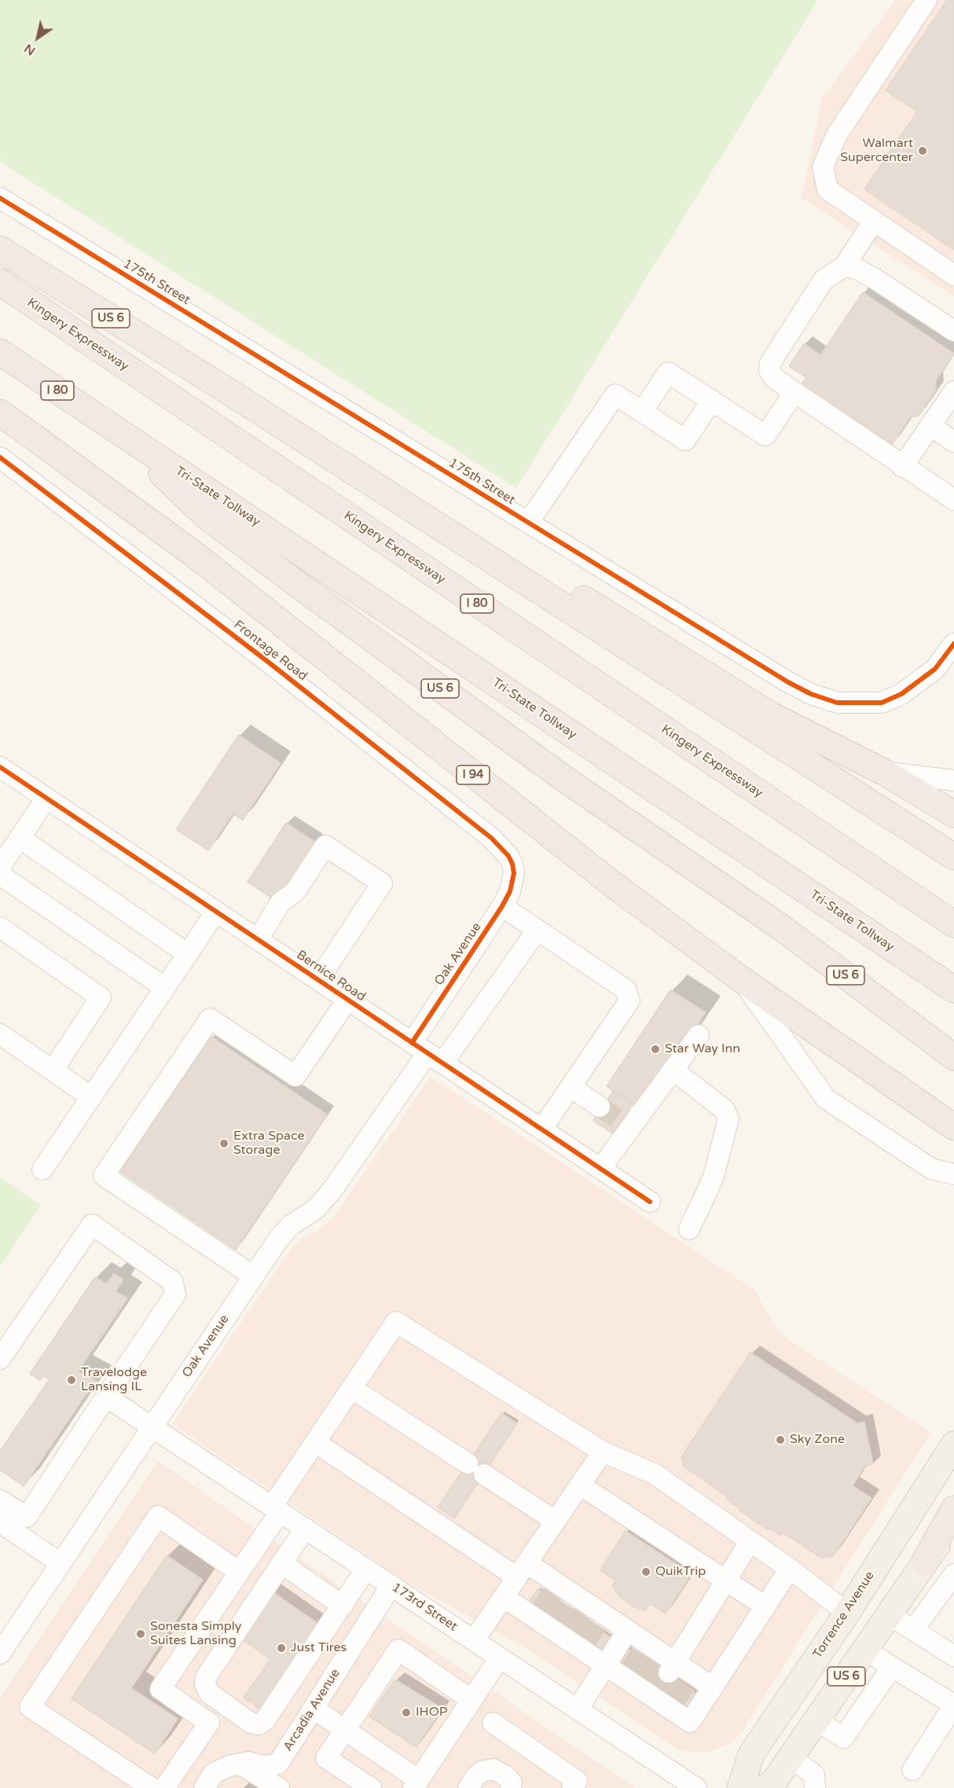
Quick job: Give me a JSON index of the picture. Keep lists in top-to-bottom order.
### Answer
{
  "streets": {
    "highway": [
      "US 6",
      "Kingery Expressway",
      "I 80",
      "Tri-State Tollway",
      "I 94"
    ],
    "main road": ["Torrence Avenue"],
    "street": [
      "175th Street",
      "Frontage Road",
      "Oak Avenue",
      "Bernice Road",
      "173rd Street",
      "Arcadia Avenue"
    ]
  },
  "crossings": [
    ["US 6", "I 80"],
    ["US 6", "Tri-State Tollway"],
    ["I 80", "Tri-State Tollway"],
    ["Frontage Road", "Oak Avenue"],
    ["Oak Avenue", "Bernice Road"],
    ["Oak Avenue", "173rd Street"],
    ["173rd Street", "Arcadia Avenue"]
  ],
  "places": [
    "Walmart Supercenter",
    "Star Way Inn",
    "Extra Space Storage",
    "Travelodge Lansing IL",
    "Sky Zone",
    "QuikTrip",
    "Sonesta Simply Suites Lansing",
    "Just Tires",
    "IHOP"
  ],
  "north": "bottom left"
}
